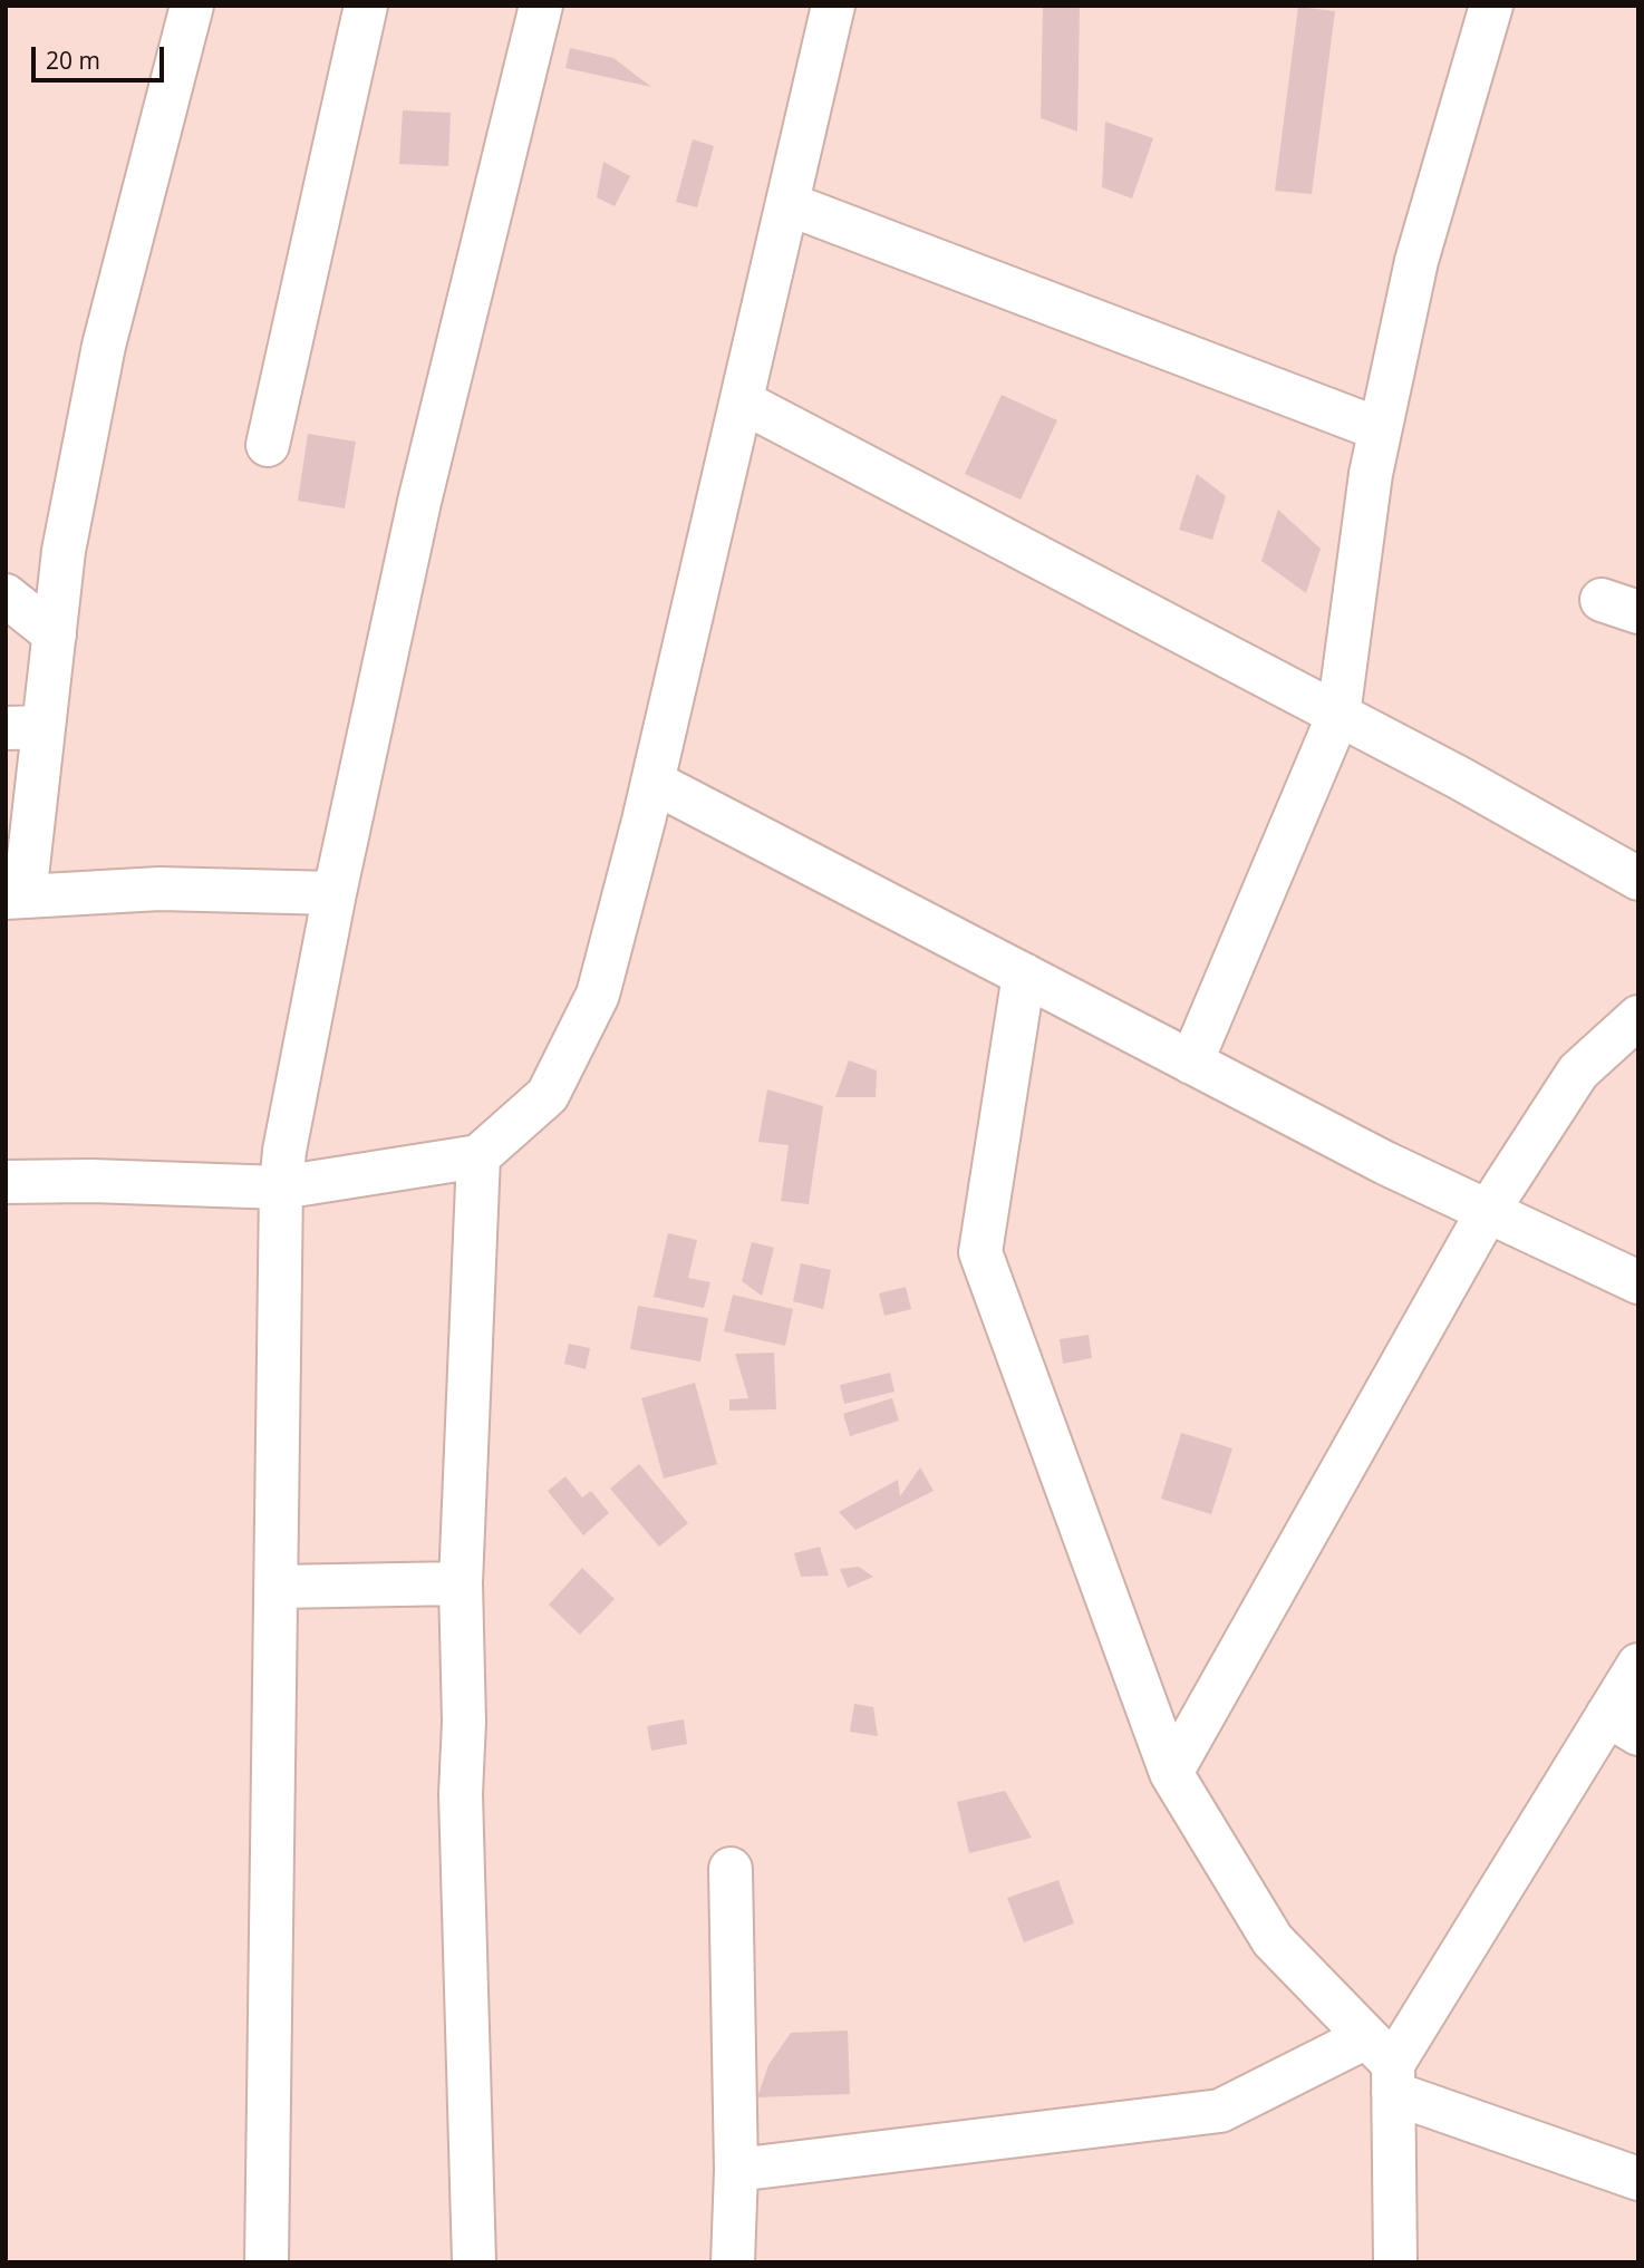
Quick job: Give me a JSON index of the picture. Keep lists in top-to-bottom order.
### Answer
{
  "scale_bar": "20 m"
}
